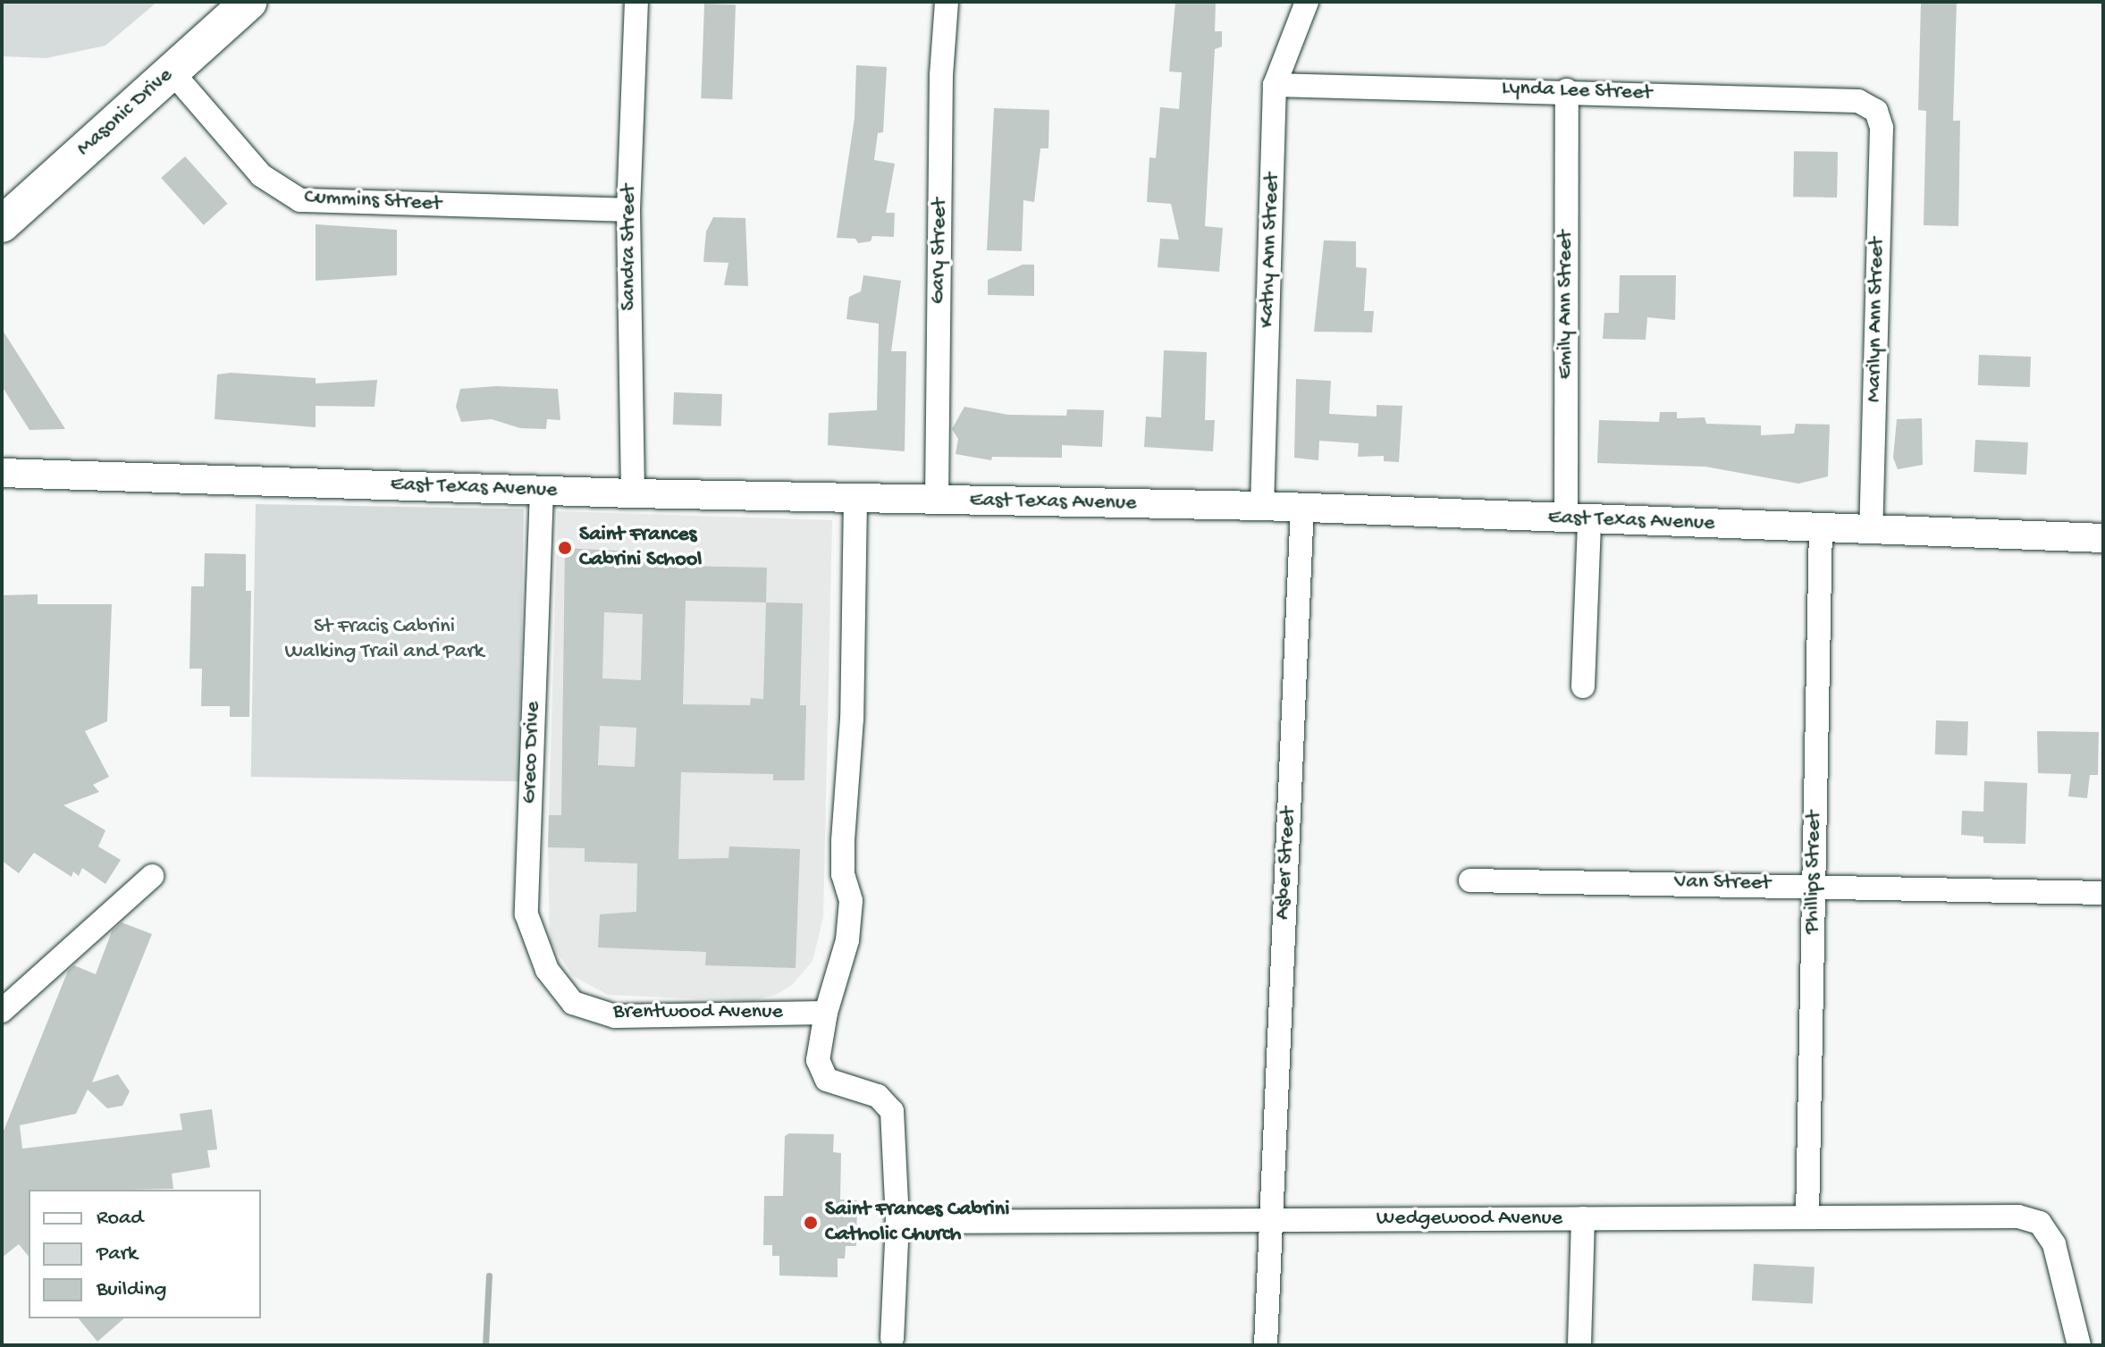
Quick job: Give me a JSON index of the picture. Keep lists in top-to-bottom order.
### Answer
{
  "streets": {
    "main road": ["Masonic Drive"],
    "street": [
      "Lynda Lee Street",
      "Cummins Street",
      "Sandra Street",
      "Kathy Ann Street",
      "Gary Street",
      "Emily Ann Street",
      "Marilyn Ann Street",
      "East Texas Avenue",
      "Greco Drive",
      "Asber Street",
      "Phillips Street",
      "Van Street",
      "Brentwood Avenue",
      "Wedgewood Avenue"
    ]
  },
  "crossings": [
    ["Lynda Lee Street", "Kathy Ann Street"],
    ["Lynda Lee Street", "Emily Ann Street"],
    ["Lynda Lee Street", "Marilyn Ann Street"],
    ["Masonic Drive", "Cummins Street"],
    ["Cummins Street", "Sandra Street"],
    ["Sandra Street", "East Texas Avenue"],
    ["Kathy Ann Street", "East Texas Avenue"],
    ["Gary Street", "East Texas Avenue"],
    ["Emily Ann Street", "East Texas Avenue"],
    ["Marilyn Ann Street", "East Texas Avenue"],
    ["East Texas Avenue", "Greco Drive"],
    ["East Texas Avenue", "Asber Street"],
    ["East Texas Avenue", "Phillips Street"],
    ["Greco Drive", "Brentwood Avenue"],
    ["Asber Street", "Wedgewood Avenue"],
    ["Phillips Street", "Van Street"],
    ["Phillips Street", "Wedgewood Avenue"]
  ],
  "parks": ["St Fracis Cabrini Walking Trail and Park"],
  "places": ["Saint Frances Cabrini School", "Saint Frances Cabrini Catholic Church"],
  "legend": ["Road", "Park", "Building"]
}
